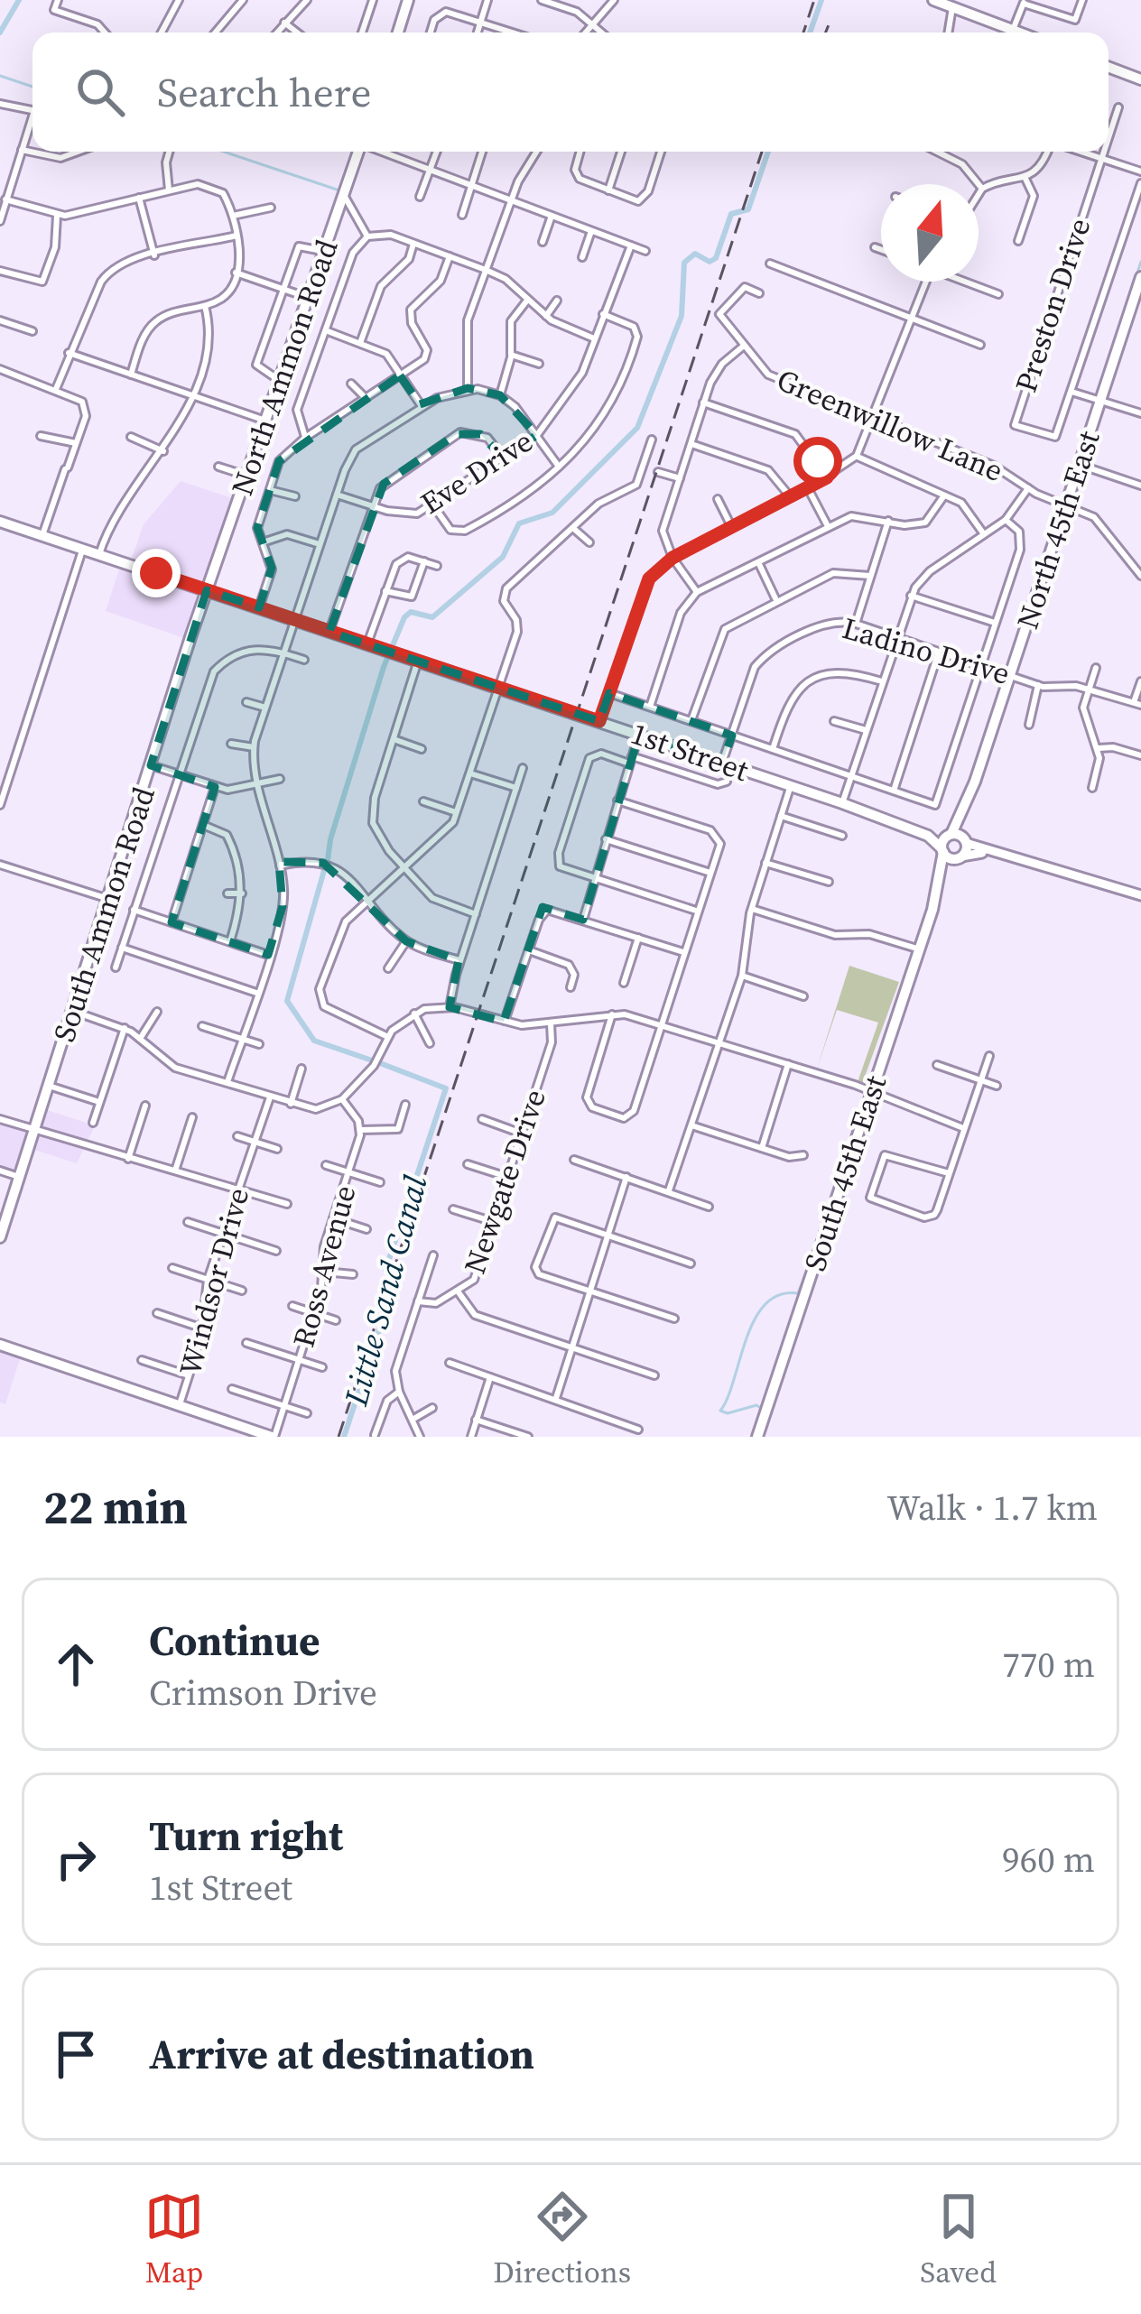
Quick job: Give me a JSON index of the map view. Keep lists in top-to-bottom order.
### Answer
{
  "streets": {
    "main road": [
      "North Ammon Road",
      "North 45th East",
      "1st Street",
      "South Ammon Road",
      "South 45th East"
    ],
    "street": [
      "Preston Drive",
      "Greenwillow Lane",
      "Eve Drive",
      "Ladino Drive",
      "Newgate Drive",
      "Ross Avenue",
      "Windsor Drive"
    ]
  },
  "crossings": [
    ["North Ammon Road", "1st Street"],
    ["North Ammon Road", "South Ammon Road"],
    ["Greenwillow Lane", "North 45th East"],
    ["North 45th East", "Ladino Drive"],
    ["North 45th East", "South 45th East"],
    ["Ladino Drive", "1st Street"],
    ["1st Street", "South Ammon Road"]
  ],
  "water": ["Little Sand Canal"],
  "north": "top",
  "page": {
    "search": "Search here",
    "heading": ["22 min", "Walk · 1.7 km"],
    "list": [
      ["Continue", "Crimson Drive", "770 m"],
      ["Turn right", "1st Street", "960 m"],
      "Arrive at destination"
    ],
    "nav": ["Map", "Directions", "Saved"]
  }
}
